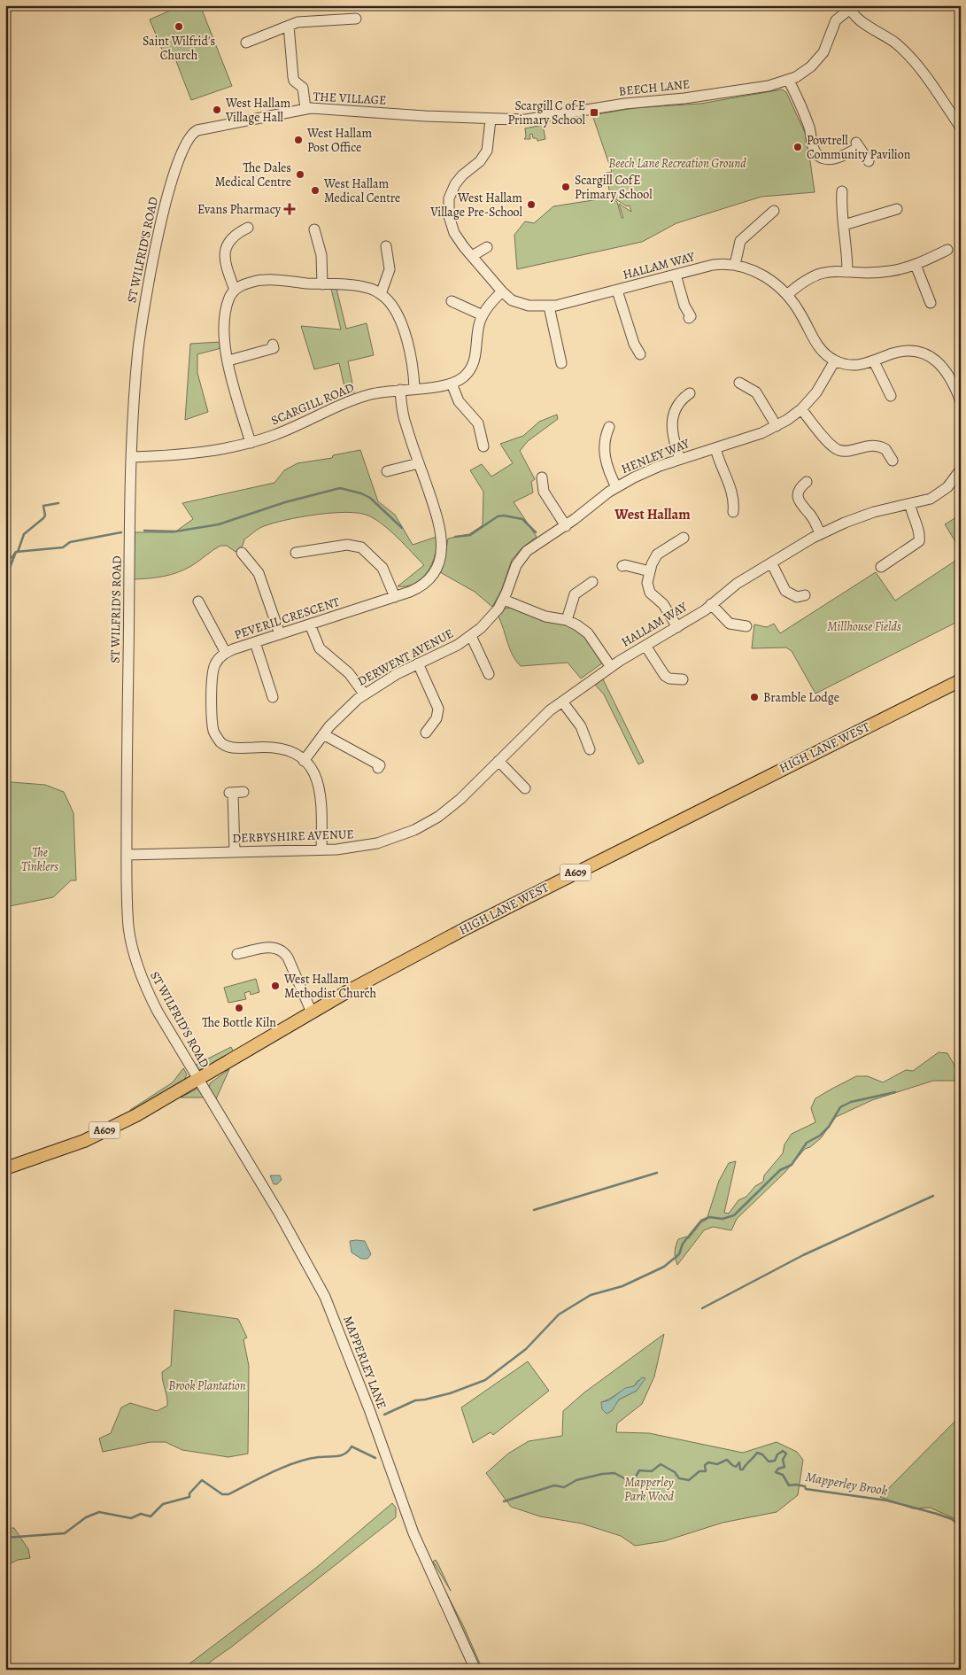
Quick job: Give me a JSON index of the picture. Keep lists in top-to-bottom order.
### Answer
{
  "streets": {
    "main road": ["HIGH LANE WEST", "A609"],
    "street": [
      "BEECH LANE",
      "THE VILLAGE",
      "ST WILFRID'S ROAD",
      "HALLAM WAY",
      "SCARGILL ROAD",
      "HENLEY WAY",
      "PEVERIL CRESCENT",
      "DERWENT AVENUE",
      "DERBYSHIRE AVENUE",
      "MAPPERLEY LANE"
    ]
  },
  "crossings": [
    ["BEECH LANE", "THE VILLAGE"],
    ["BEECH LANE", "HALLAM WAY"],
    ["THE VILLAGE", "ST WILFRID'S ROAD"],
    ["ST WILFRID'S ROAD", "SCARGILL ROAD"],
    ["ST WILFRID'S ROAD", "HIGH LANE WEST"],
    ["ST WILFRID'S ROAD", "DERBYSHIRE AVENUE"],
    ["ST WILFRID'S ROAD", "A609"],
    ["ST WILFRID'S ROAD", "MAPPERLEY LANE"],
    ["HALLAM WAY", "SCARGILL ROAD"],
    ["HALLAM WAY", "HENLEY WAY"],
    ["HALLAM WAY", "DERBYSHIRE AVENUE"],
    ["SCARGILL ROAD", "PEVERIL CRESCENT"],
    ["HENLEY WAY", "DERWENT AVENUE"],
    ["PEVERIL CRESCENT", "DERWENT AVENUE"],
    ["PEVERIL CRESCENT", "DERBYSHIRE AVENUE"],
    ["HIGH LANE WEST", "A609"],
    ["HIGH LANE WEST", "MAPPERLEY LANE"],
    ["A609", "MAPPERLEY LANE"]
  ],
  "districts": ["West Hallam"],
  "water": ["Mapperley Brook"],
  "parks": [
    "Beech Lane Recreation Ground",
    "Millhouse Fields",
    "The Tinklers",
    "Brook Plantation",
    "Mapperley Park Wood"
  ],
  "places": {
    "other": [
      "Saint Wilfrid's Church",
      "West Hallam Village Hall",
      "West Hallam Post Office",
      "Powtrell Community Pavilion",
      "The Dales Medical Centre",
      "Scargill CofE Primary School",
      "West Hallam Medical Centre",
      "West Hallam Village Pre-School",
      "Bramble Lodge",
      "West Hallam Methodist Church",
      "The Bottle Kiln"
    ],
    "transit": ["Scargill C of E Primary School"],
    "health": ["Evans Pharmacy"]
  }
}
